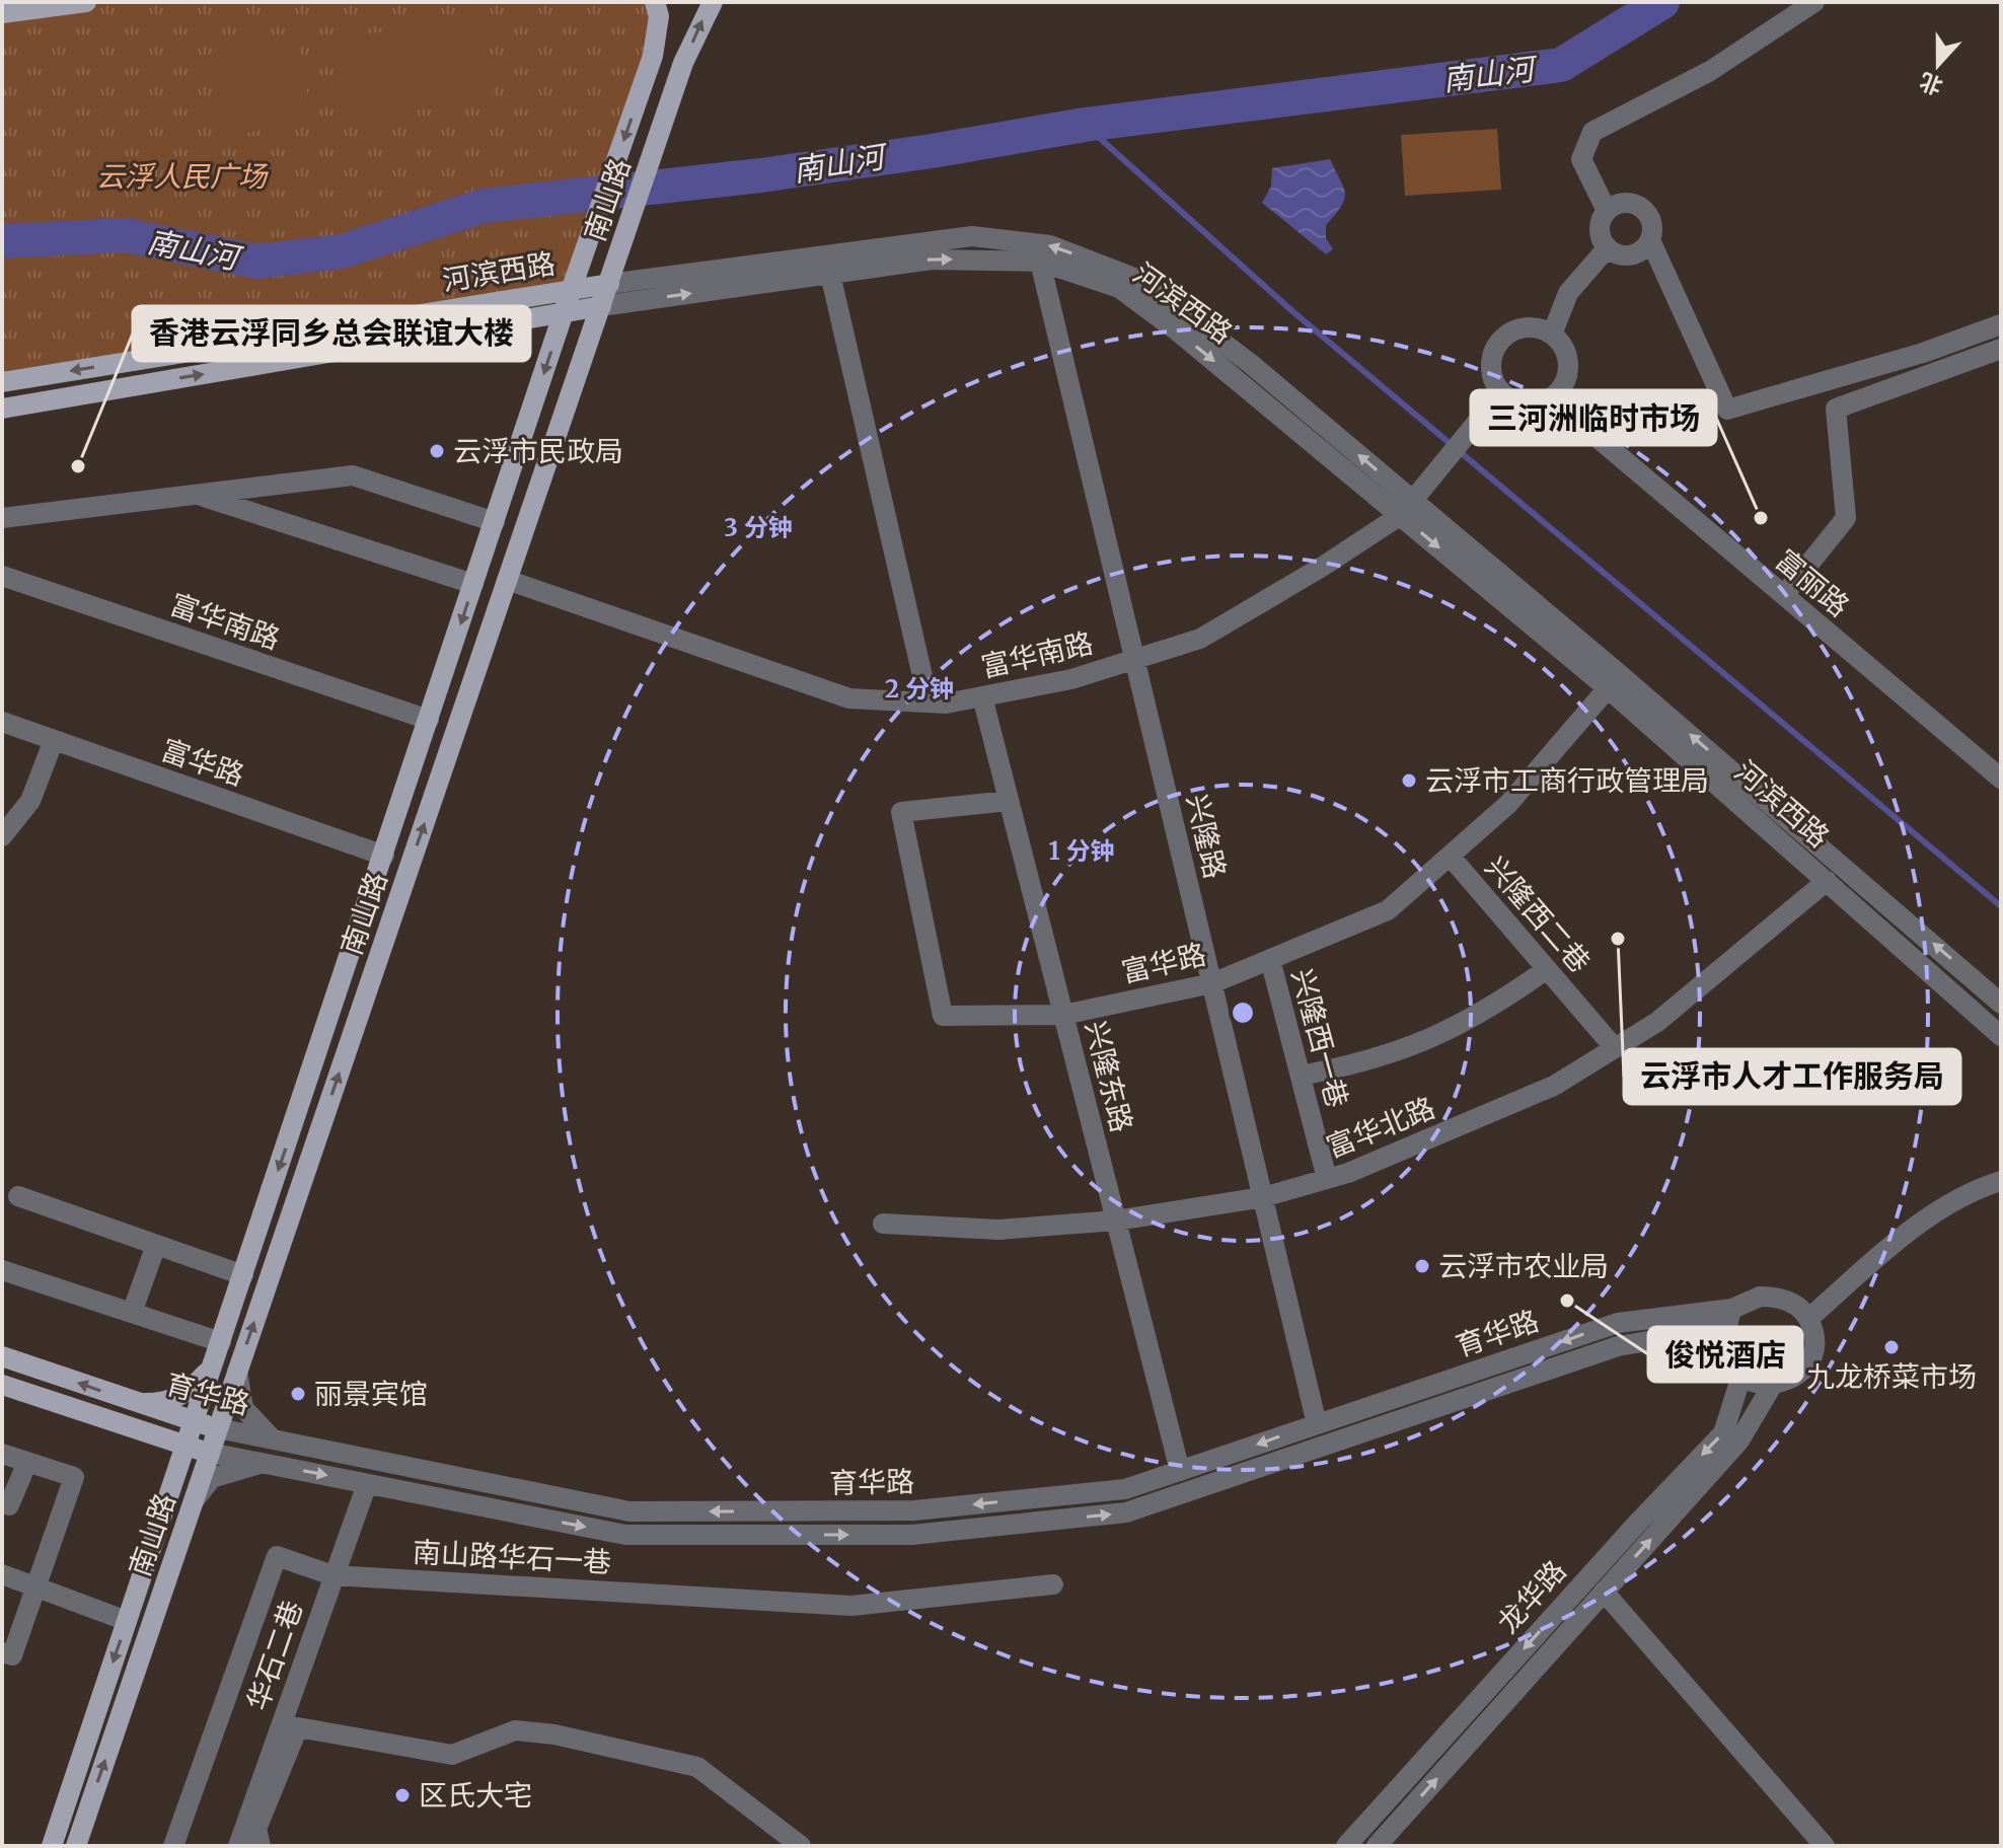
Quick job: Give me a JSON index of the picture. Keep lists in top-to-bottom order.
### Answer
{
  "streets": {
    "main road": ["南山路", "河滨西路", "育华路"],
    "street": [
      "富丽路",
      "富华南路",
      "富华路",
      "兴隆路",
      "兴隆西二巷",
      "兴隆西一巷",
      "兴隆东路",
      "富华北路",
      "南山路华石一巷",
      "龙华路",
      "华石二巷"
    ]
  },
  "crossings": [
    ["南山路", "河滨西路"],
    ["南山路", "富华南路"],
    ["南山路", "富华路"],
    ["南山路", "育华路"],
    ["河滨西路", "富华南路"],
    ["河滨西路", "富华路"],
    ["河滨西路", "兴隆路"],
    ["河滨西路", "富华北路"],
    ["富丽路", "富华南路"],
    ["富华南路", "兴隆路"],
    ["富华南路", "兴隆东路"],
    ["富华路", "兴隆路"],
    ["富华路", "兴隆西二巷"],
    ["富华路", "兴隆西一巷"],
    ["富华路", "兴隆东路"],
    ["兴隆路", "富华北路"],
    ["兴隆路", "育华路"],
    ["兴隆西二巷", "富华北路"],
    ["兴隆西一巷", "富华北路"],
    ["兴隆东路", "富华北路"],
    ["兴隆东路", "育华路"],
    ["育华路", "龙华路"],
    ["育华路", "华石二巷"],
    ["南山路华石一巷", "华石二巷"]
  ],
  "water": ["南山河"],
  "parks": ["云浮人民广场"],
  "places": [
    "云浮市民政局",
    "香港云浮同乡总会联谊大楼",
    "三河洲临时市场",
    "云浮市工商行政管理局",
    "云浮市人才工作服务局",
    "云浮市农业局",
    "俊悦酒店",
    "九龙桥菜市场",
    "丽景宾馆",
    "区氏大宅"
  ],
  "north": "bottom",
  "rings": ["3 分钟", "2 分钟", "1 分钟"]
}
